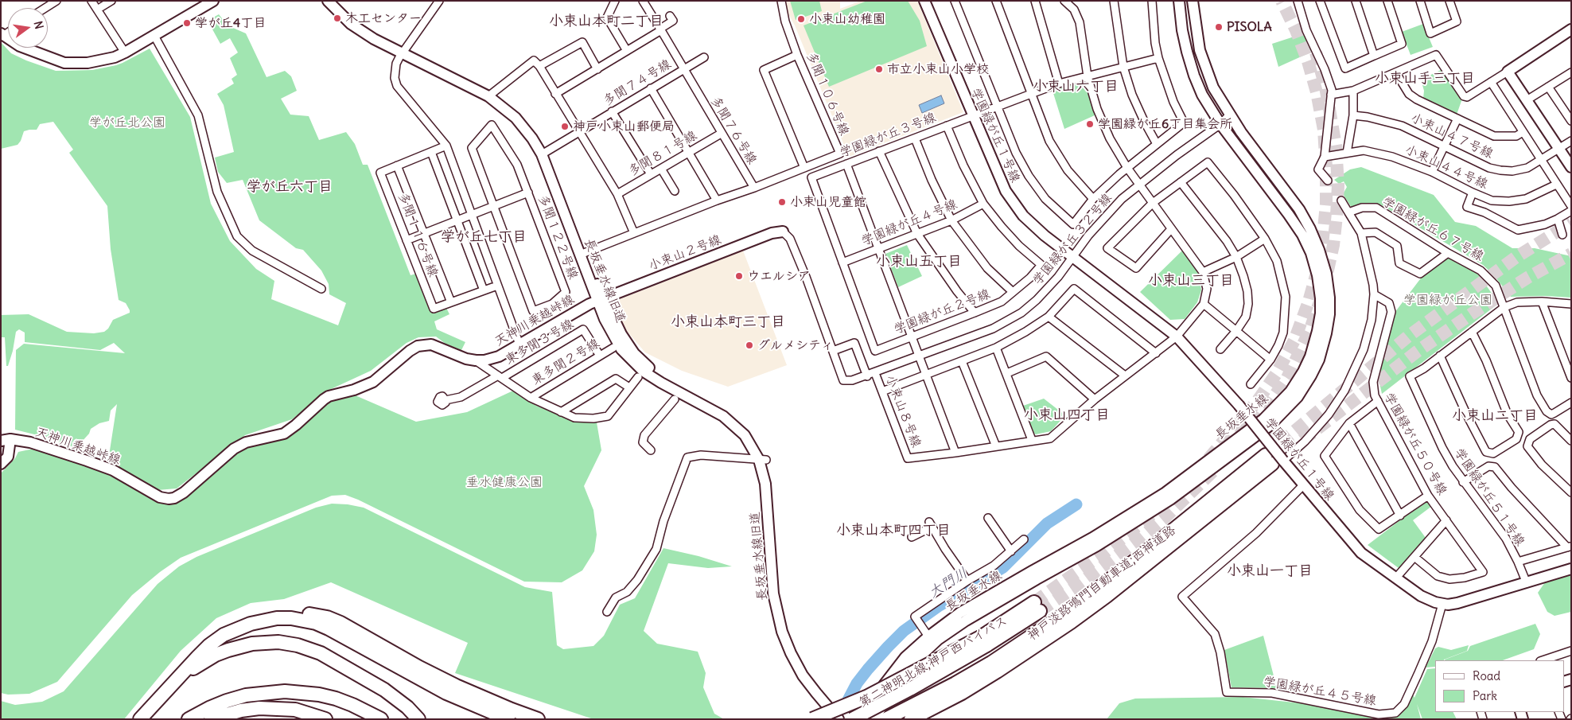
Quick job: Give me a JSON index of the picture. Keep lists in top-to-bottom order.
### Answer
{
  "streets": {
    "highway": ["神戸淡路鳴門自動車道;西神道路", "第二神明北線;神戸西バイパス"],
    "street": [
      "多聞７４号線",
      "多聞１０６号線",
      "多聞７６号線",
      "学園緑が丘３号線",
      "学園緑が丘１号線",
      "小束山４７号線",
      "多聞８１号線",
      "小束山４４号線",
      "学園緑が丘４号線",
      "学園緑が丘６７号線",
      "多聞１１６号線",
      "多聞１２２号線",
      "学園緑が丘３２号線",
      "小束山２号線",
      "長坂垂水線旧道",
      "学園緑が丘２号線",
      "天神川乗越峠線",
      "東多聞３号線",
      "東多聞２号線",
      "小束山８号線",
      "長坂垂水線",
      "学園緑が丘５０号線",
      "学園緑が丘５１号線",
      "学園緑が丘４５号線"
    ]
  },
  "crossings": [
    ["多聞７４号線", "多聞７６号線"],
    ["多聞７４号線", "長坂垂水線旧道"],
    ["多聞１０６号線", "多聞７６号線"],
    ["多聞７６号線", "多聞８１号線"],
    ["学園緑が丘３号線", "学園緑が丘１号線"],
    ["学園緑が丘３号線", "学園緑が丘２号線"],
    ["学園緑が丘１号線", "学園緑が丘３２号線"],
    ["学園緑が丘１号線", "学園緑が丘５１号線"],
    ["学園緑が丘１号線", "神戸淡路鳴門自動車道;西神道路"],
    ["学園緑が丘１号線", "学園緑が丘４５号線"],
    ["学園緑が丘４号線", "学園緑が丘２号線"],
    ["学園緑が丘６７号線", "学園緑が丘５１号線"],
    ["学園緑が丘３２号線", "小束山８号線"],
    ["学園緑が丘３２号線", "長坂垂水線"],
    ["小束山２号線", "長坂垂水線旧道"],
    ["小束山２号線", "天神川乗越峠線"],
    ["長坂垂水線旧道", "天神川乗越峠線"],
    ["東多聞３号線", "東多聞２号線"]
  ],
  "districts": [
    "小束山本町二丁目",
    "小束山手三丁目",
    "小束山六丁目",
    "学が丘六丁目",
    "学が丘七丁目",
    "小束山五丁目",
    "小束山三丁目",
    "小束山本町三丁目",
    "小束山四丁目",
    "小束山二丁目",
    "小束山本町四丁目",
    "小束山一丁目"
  ],
  "water": ["大門川"],
  "parks": ["学が丘北公園", "学園緑が丘公園", "垂水健康公園"],
  "places": [
    "木工センター",
    "小束山幼稚園",
    "学が丘4丁目",
    "PISOLA",
    "市立小束山小学校",
    "学園緑が丘6丁目集会所",
    "神戸小束山郵便局",
    "小束山児童館",
    "ウエルシア",
    "グルメシティ"
  ],
  "legend": ["Road", "Park"],
  "north": "right"
}
